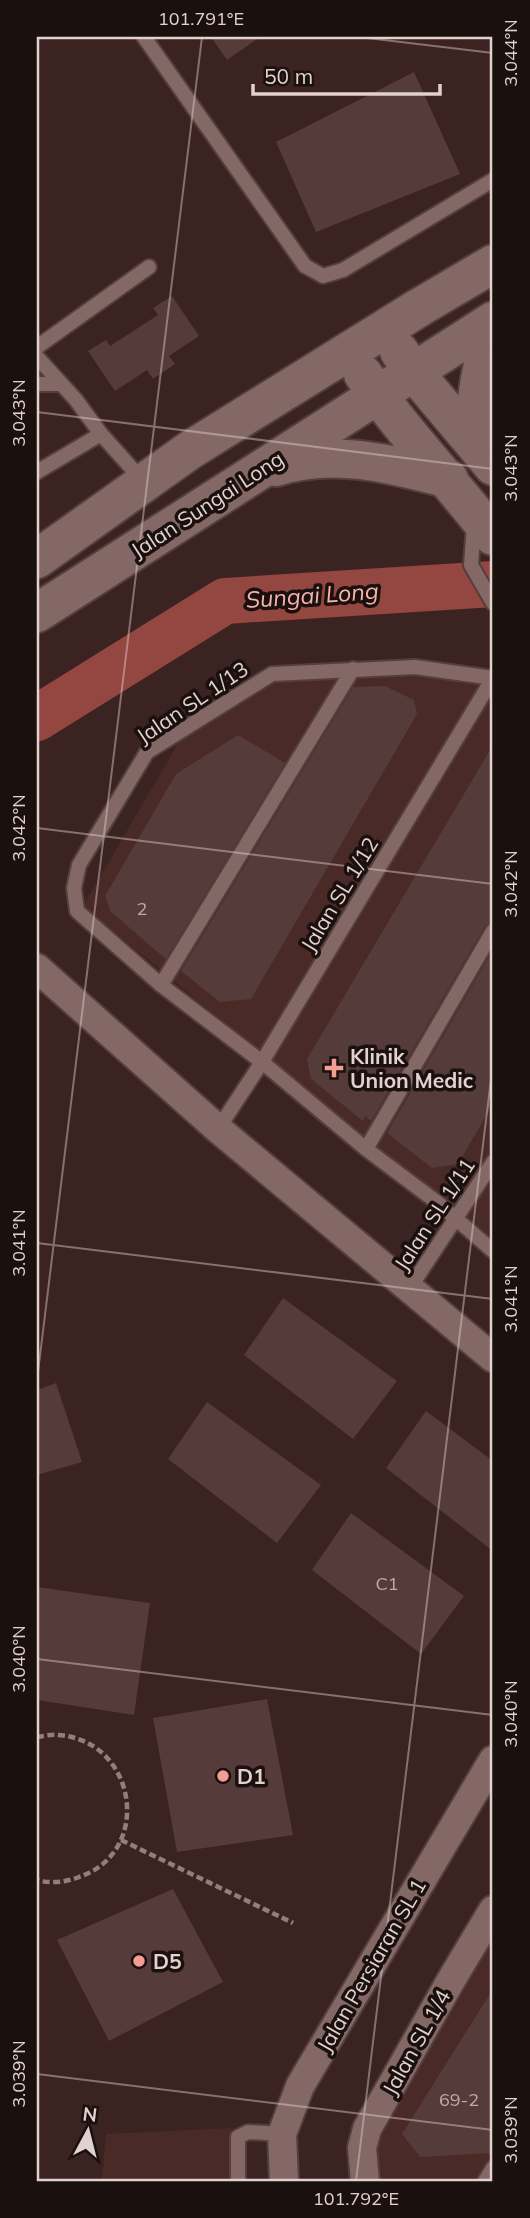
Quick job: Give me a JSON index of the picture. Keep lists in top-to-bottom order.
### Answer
{
  "streets": {
    "street": ["Jalan Sungai Long", "Jalan Persiaran SL 1", "Jalan SL 1/4"],
    "lane": ["Jalan SL 1/13", "Jalan SL 1/12", "Jalan SL 1/11"]
  },
  "crossings": [
    ["Jalan SL 1/13", "Jalan SL 1/12"]
  ],
  "water": ["Sungai Long"],
  "places": {
    "health": ["Klinik Union Medic"],
    "other": ["D1", "D5"]
  },
  "house_numbers": ["2", "C1", "69-2"],
  "scale_bar": "50 m",
  "north": "top",
  "coordinates": [
    "101.791°E",
    "3.044°N",
    "3.043°N",
    "3.042°N",
    "3.041°N",
    "3.040°N",
    "3.039°N",
    "101.792°E"
  ]
}
